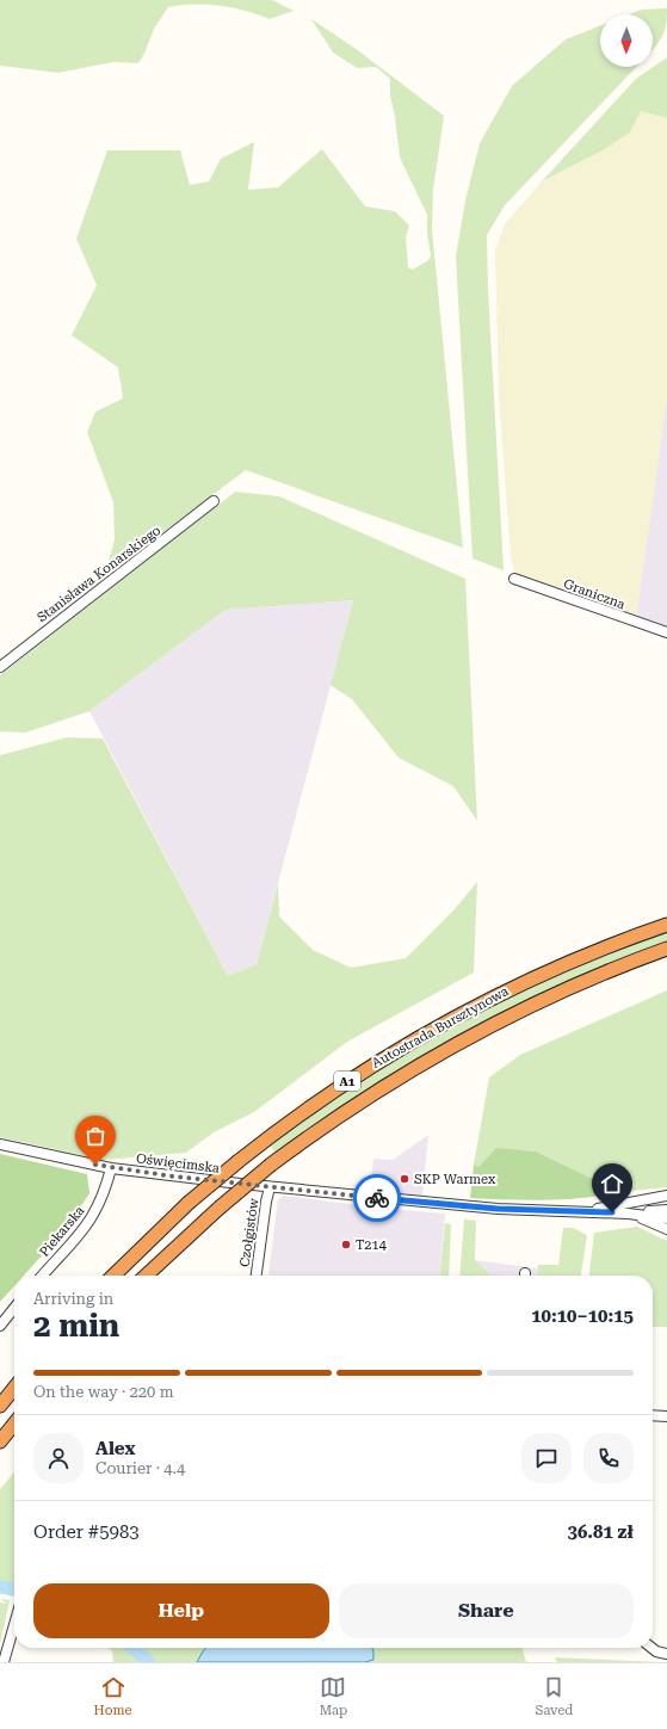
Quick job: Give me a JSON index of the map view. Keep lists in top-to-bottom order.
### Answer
{
  "streets": {
    "highway": ["Autostrada Bursztynowa", "A1"],
    "street": [
      "Stanisława Konarskiego",
      "Graniczna",
      "Oświęcimska",
      "Piekarska",
      "Czołgistów"
    ]
  },
  "crossings": [
    ["Oświęcimska", "Piekarska"],
    ["Oświęcimska", "Czołgistów"]
  ],
  "places": ["SKP Warmex", "T214"],
  "north": "bottom",
  "page": {
    "heading": ["2 min", "Arriving in", "10:10–10:15"],
    "panel": [
      "Alex",
      "Courier · 4.4",
      "Order #5983",
      "36.81 zł"
    ],
    "bar": "On the way · 220 m",
    "buttons": ["Help", "Share"],
    "tabs": ["Home", "Map", "Saved"]
  }
}
